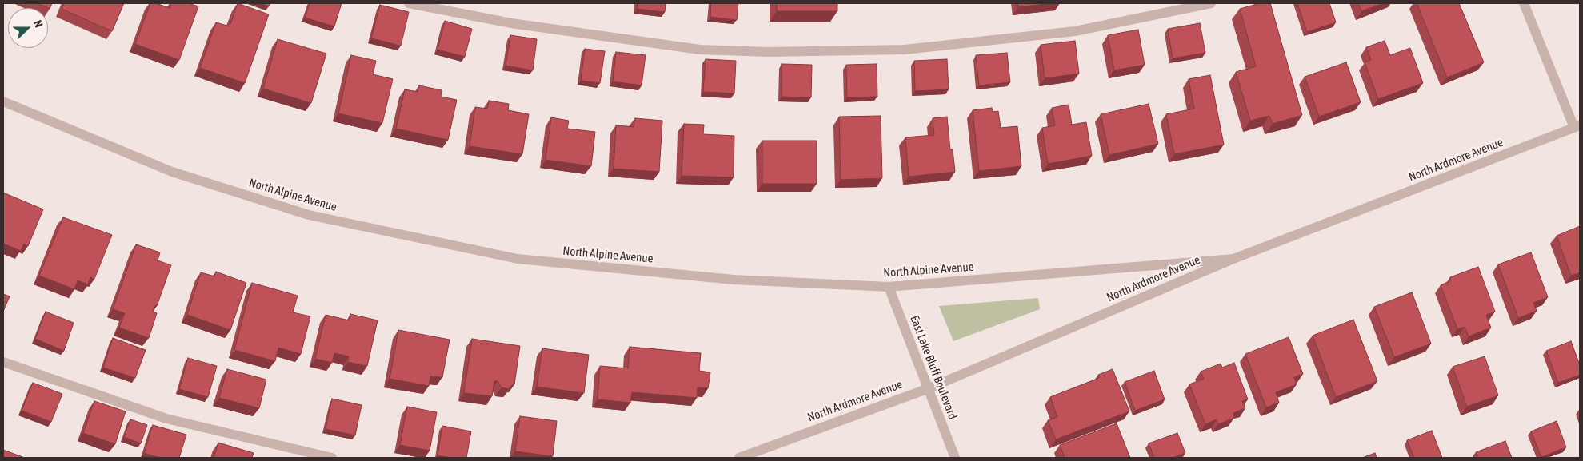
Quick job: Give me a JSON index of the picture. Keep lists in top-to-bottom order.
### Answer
{
  "streets": {
    "street": ["North Ardmore Avenue", "North Alpine Avenue", "East Lake Bluff Boulevard"]
  },
  "crossings": [
    ["North Ardmore Avenue", "North Alpine Avenue"],
    ["North Ardmore Avenue", "East Lake Bluff Boulevard"],
    ["North Alpine Avenue", "East Lake Bluff Boulevard"]
  ],
  "north": "right"
}
